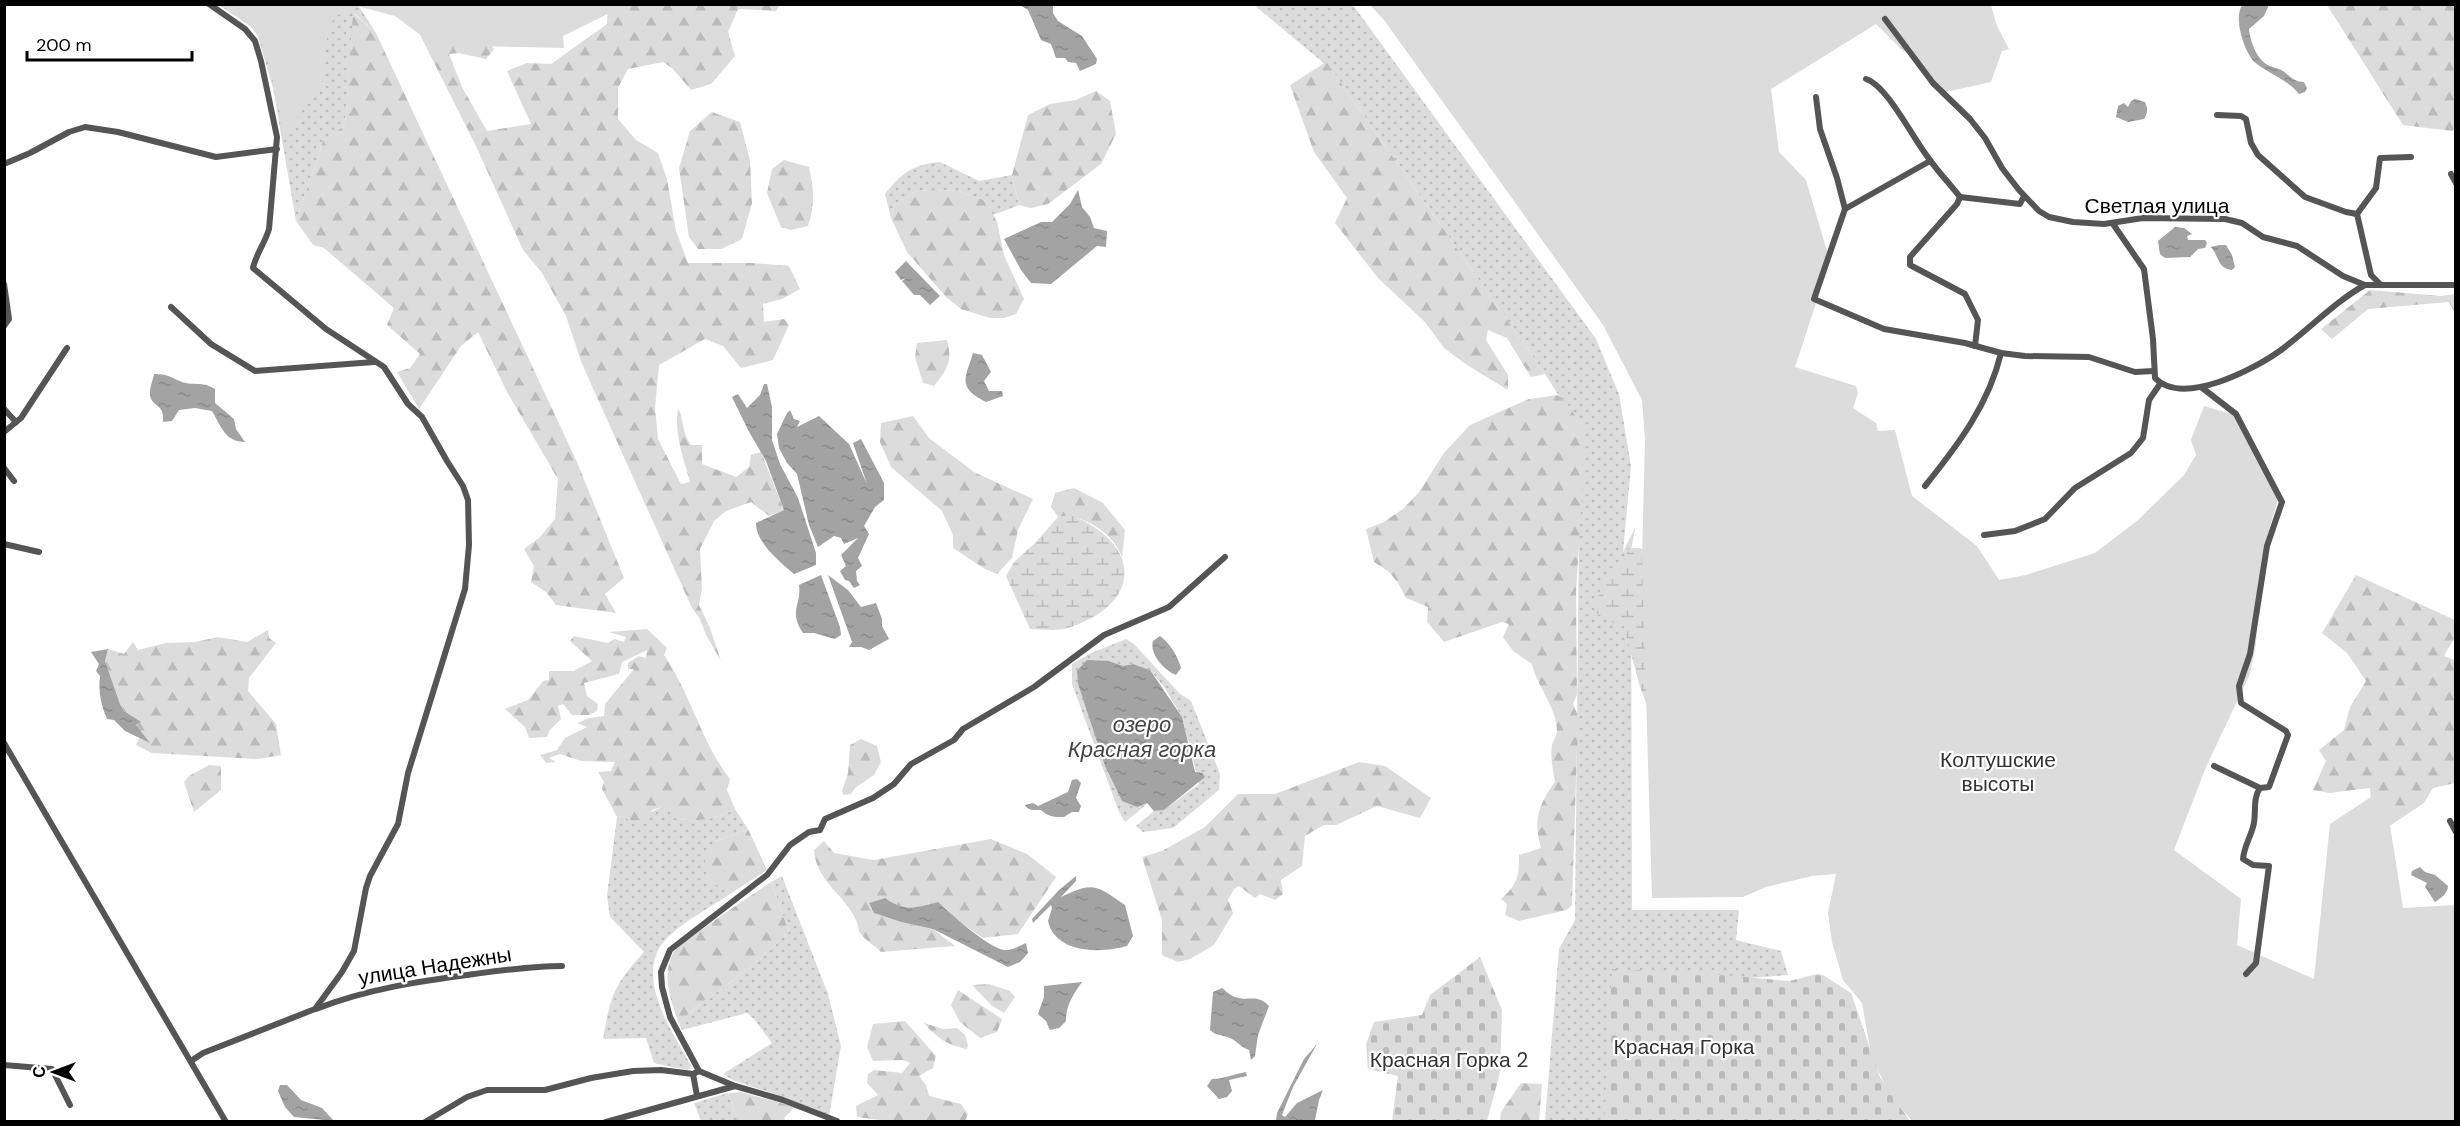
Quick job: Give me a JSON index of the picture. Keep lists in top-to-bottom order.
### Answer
{
  "streets": {
    "street": ["Светлая улица", "улица Надежны"]
  },
  "water": ["озеро Красная горка"],
  "parks": ["Колтушские высоты", "Красная Горка", "Красная Горка 2"],
  "scale_bar": "200 m",
  "north": "left"
}
